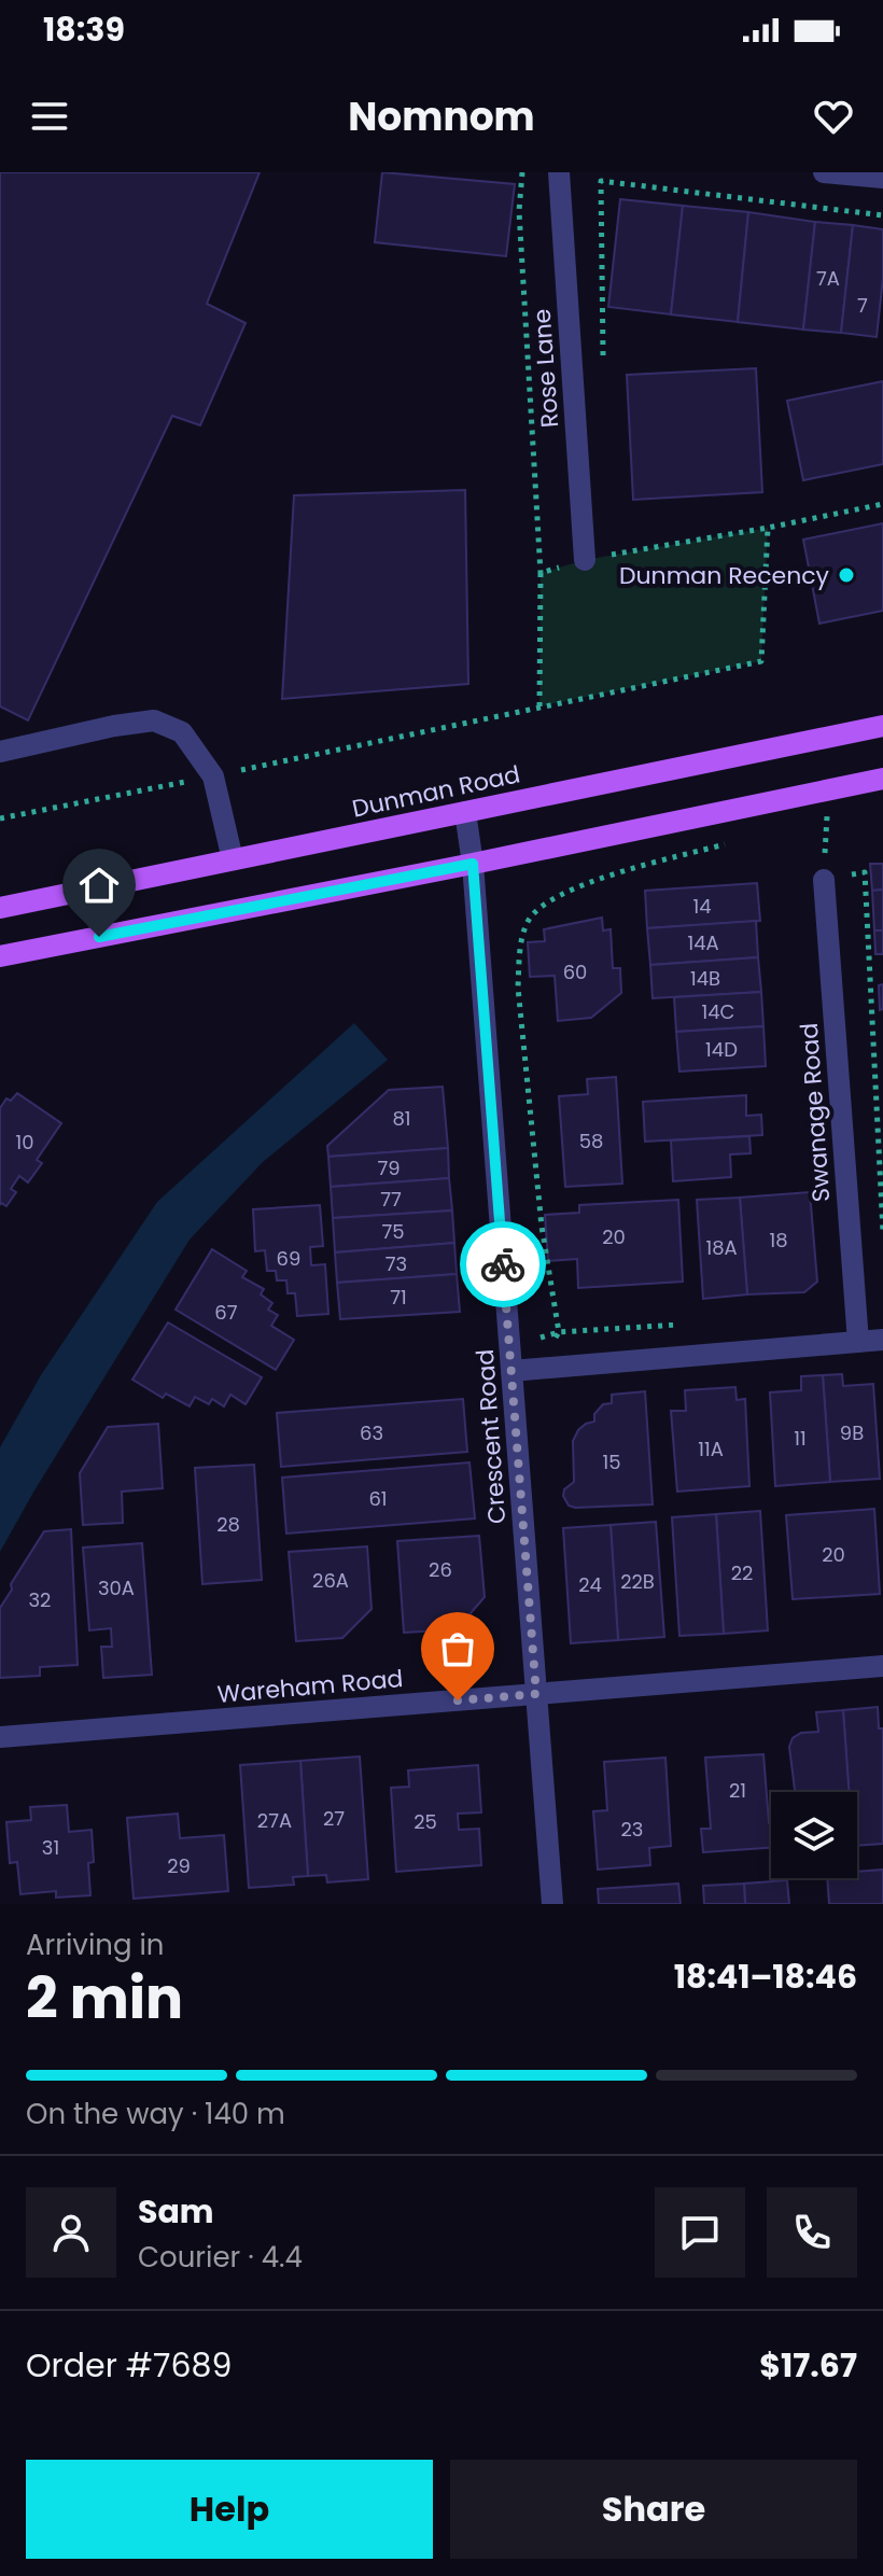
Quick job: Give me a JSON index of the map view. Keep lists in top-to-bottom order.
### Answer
{
  "streets": {
    "main road": ["Dunman Road"],
    "street": [
      "Rose Lane",
      "Swanage Road",
      "Crescent Road",
      "Wareham Road"
    ]
  },
  "crossings": [
    ["Dunman Road", "Crescent Road"],
    ["Crescent Road", "Wareham Road"]
  ],
  "places": ["Dunman Recency"],
  "house_numbers": [
    "7A",
    "7",
    "14",
    "14A",
    "60",
    "14B",
    "14C",
    "14D",
    "81",
    "58",
    "10",
    "79",
    "77",
    "75",
    "20",
    "18",
    "18A",
    "69",
    "73",
    "71",
    "67",
    "63",
    "9B",
    "11",
    "11A",
    "15",
    "61",
    "28",
    "20",
    "26",
    "22",
    "26A",
    "22B",
    "24",
    "30A",
    "32",
    "21",
    "27",
    "27A",
    "25",
    "23",
    "31",
    "29"
  ],
  "page": {
    "status": "18:39",
    "header": "Nomnom",
    "heading": ["2 min", "Arriving in", "18:41–18:46"],
    "panel": [
      "Sam",
      "Courier · 4.4",
      "Order #7689",
      "$17.67"
    ],
    "bar": "On the way · 140 m",
    "buttons": ["Help", "Share"]
  }
}
